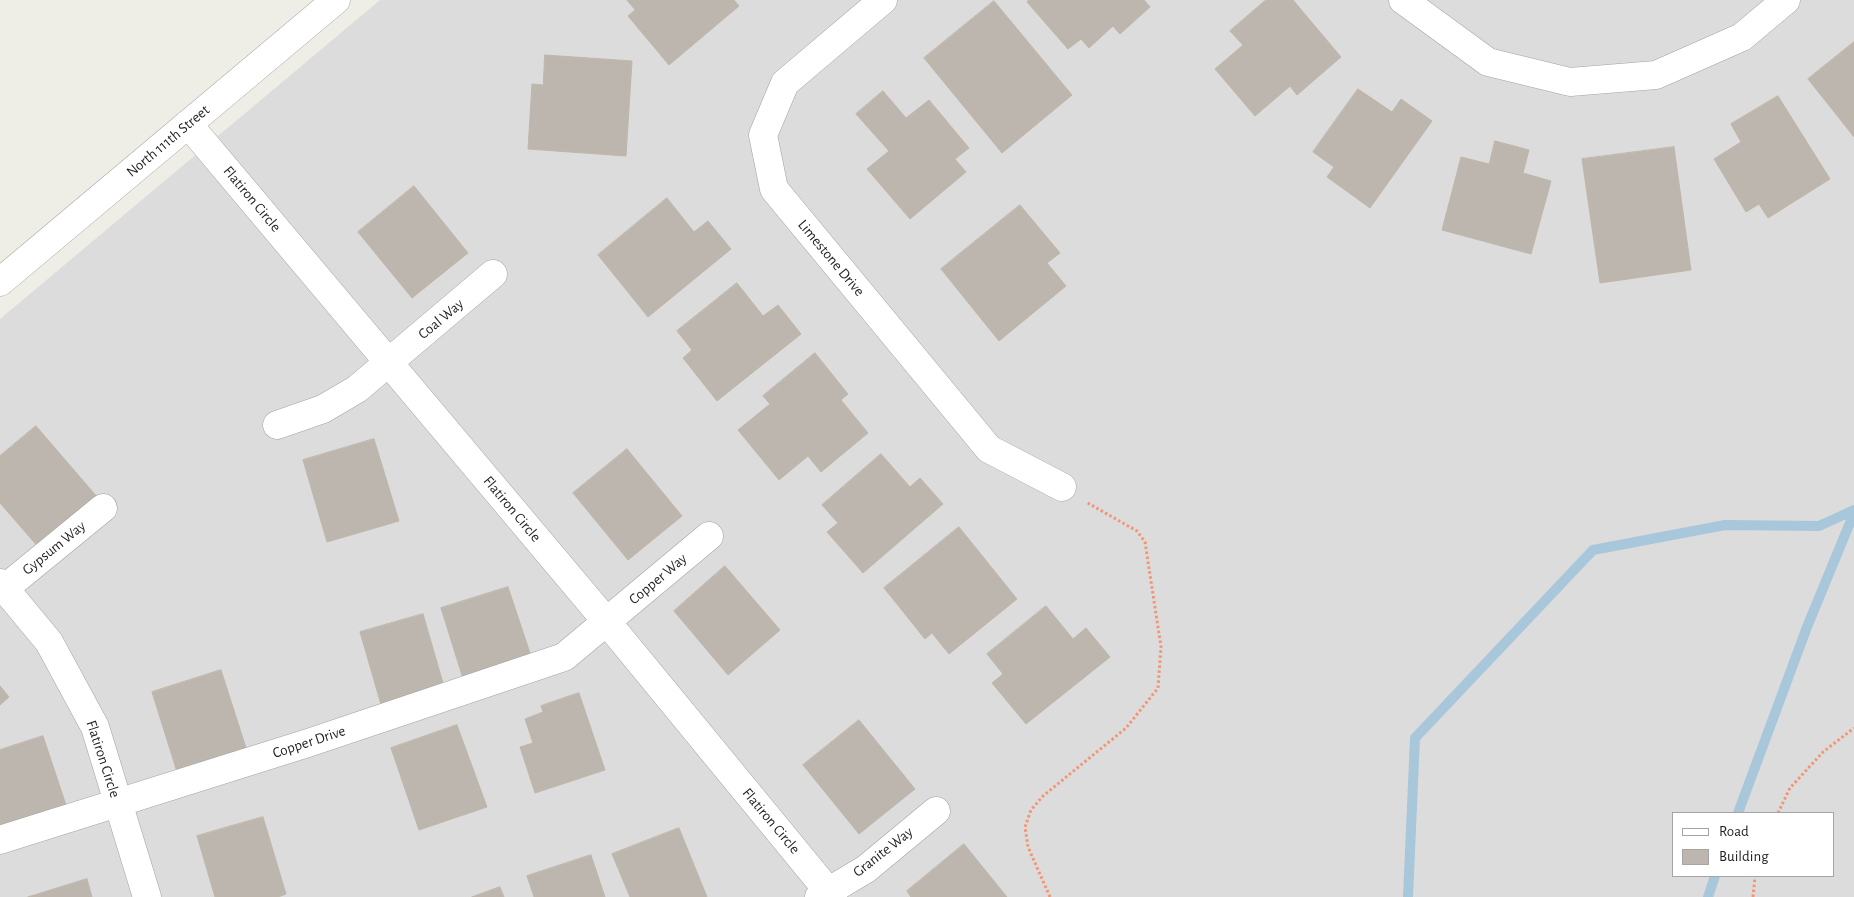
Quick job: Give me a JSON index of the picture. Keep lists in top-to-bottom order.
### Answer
{
  "streets": {
    "street": [
      "North 111th Street",
      "Flatiron Circle",
      "Limestone Drive",
      "Coal Way",
      "Gypsum Way",
      "Copper Way",
      "Copper Drive",
      "Granite Way"
    ]
  },
  "crossings": [
    ["North 111th Street", "Flatiron Circle"],
    ["Flatiron Circle", "Coal Way"],
    ["Flatiron Circle", "Gypsum Way"],
    ["Flatiron Circle", "Copper Way"],
    ["Flatiron Circle", "Copper Drive"],
    ["Flatiron Circle", "Granite Way"],
    ["Copper Way", "Copper Drive"]
  ],
  "legend": ["Road", "Building"]
}
